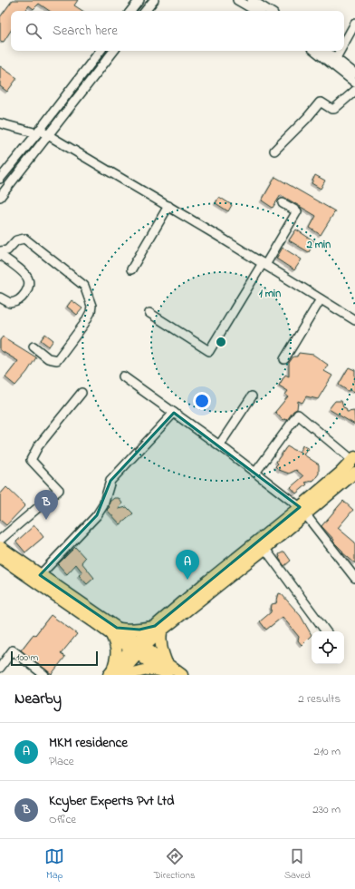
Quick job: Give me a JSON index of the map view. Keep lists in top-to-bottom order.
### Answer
{
  "scale_bar": "100 m",
  "page": {
    "search": "Search here",
    "pins": ["B", "A"],
    "scale": "100 m",
    "heading": ["Nearby", "2 results"],
    "list": [
      {
        "mark": "A",
        "name": "MKM residence",
        "note": "Place",
        "value": "210 m"
      },
      {
        "mark": "B",
        "name": "Kcyber Experts Pvt Ltd",
        "note": "Office",
        "value": "230 m"
      }
    ],
    "nav": ["Map", "Directions", "Saved"]
  },
  "rings": ["2 min", "1 min"]
}
